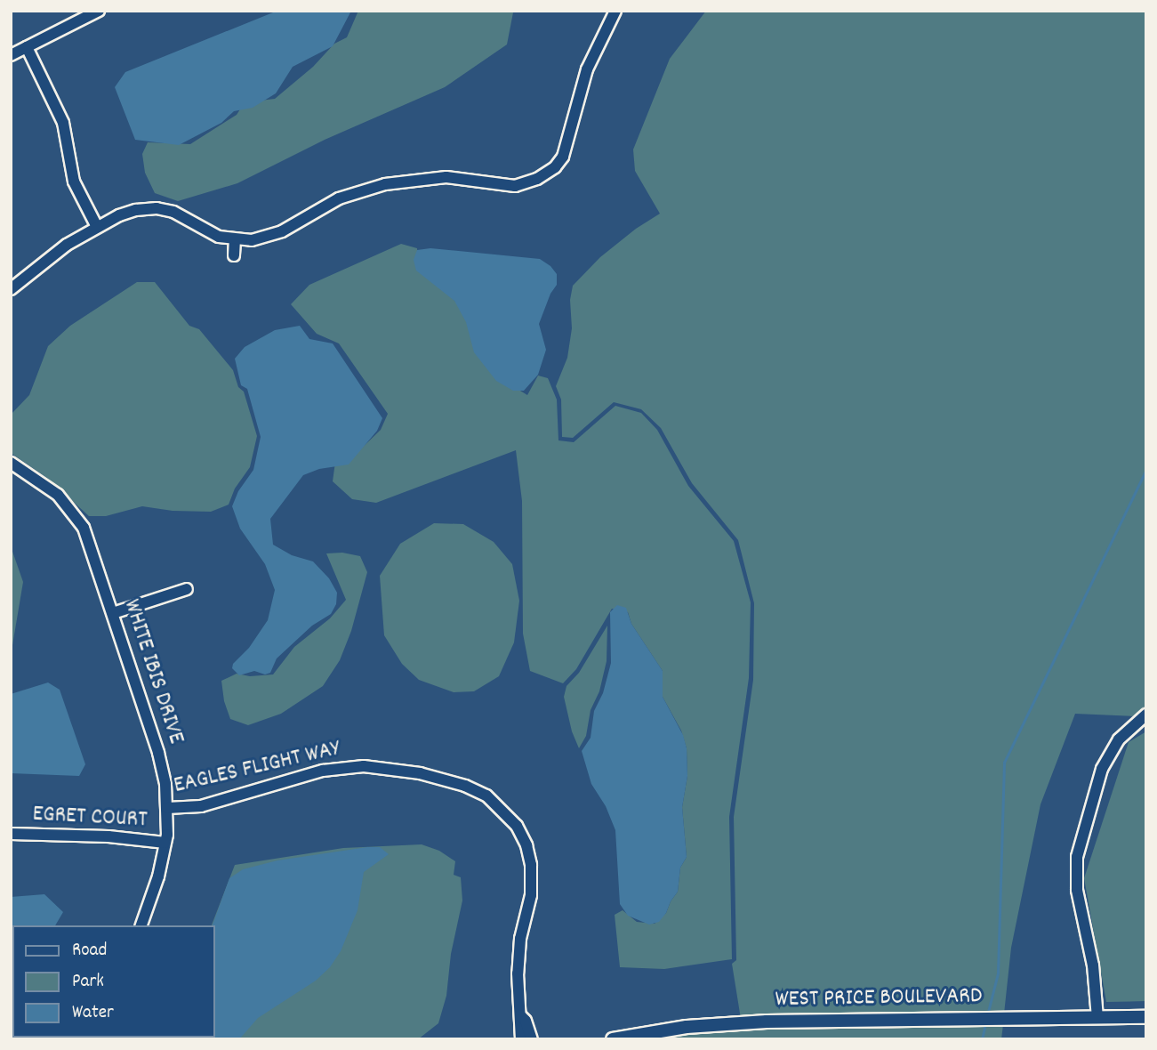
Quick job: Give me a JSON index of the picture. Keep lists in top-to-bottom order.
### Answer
{
  "streets": {
    "street": [
      "WHITE IBIS DRIVE",
      "EAGLES FLIGHT WAY",
      "EGRET COURT",
      "WEST PRICE BOULEVARD"
    ]
  },
  "crossings": [
    ["WHITE IBIS DRIVE", "EAGLES FLIGHT WAY"],
    ["WHITE IBIS DRIVE", "EGRET COURT"]
  ],
  "legend": ["Road", "Park", "Water"]
}
